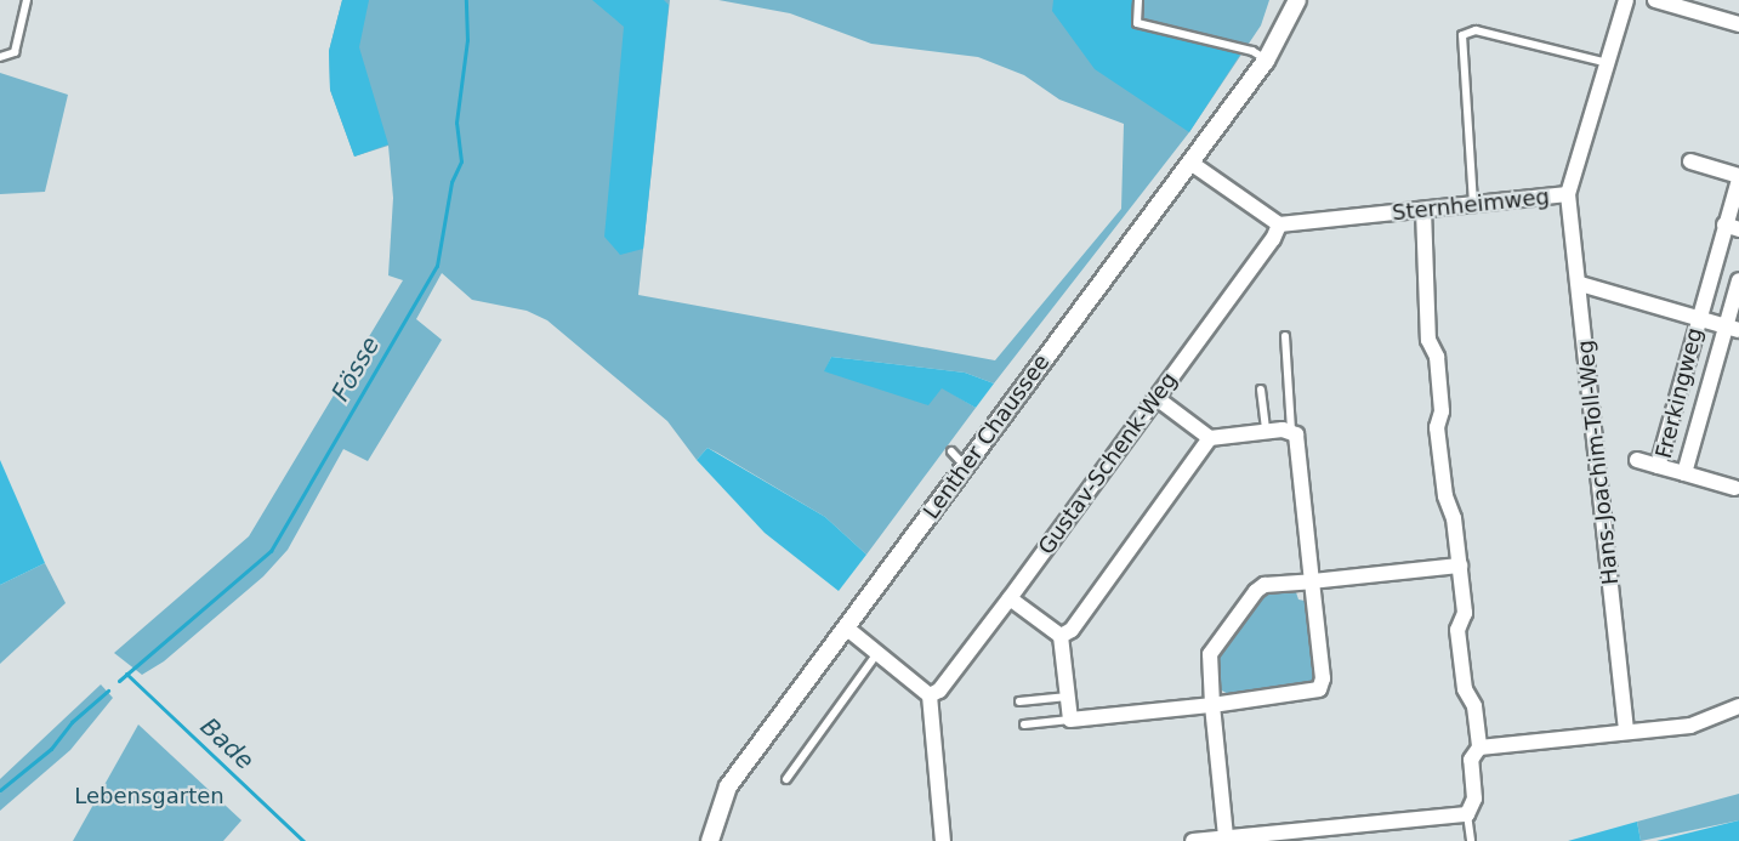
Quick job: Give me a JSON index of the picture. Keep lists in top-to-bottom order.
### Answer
{
  "streets": {
    "street": [
      "Sternheimweg",
      "Frerkingweg",
      "Lenther Chaussee",
      "Hans-Joachim-Toll-Weg",
      "Gustav-Schenk-Weg"
    ]
  },
  "crossings": [
    ["Sternheimweg", "Hans-Joachim-Toll-Weg"],
    ["Sternheimweg", "Gustav-Schenk-Weg"],
    ["Frerkingweg", "Hans-Joachim-Toll-Weg"]
  ],
  "water": ["Fösse", "Bade"],
  "parks": ["Lebensgarten"]
}
